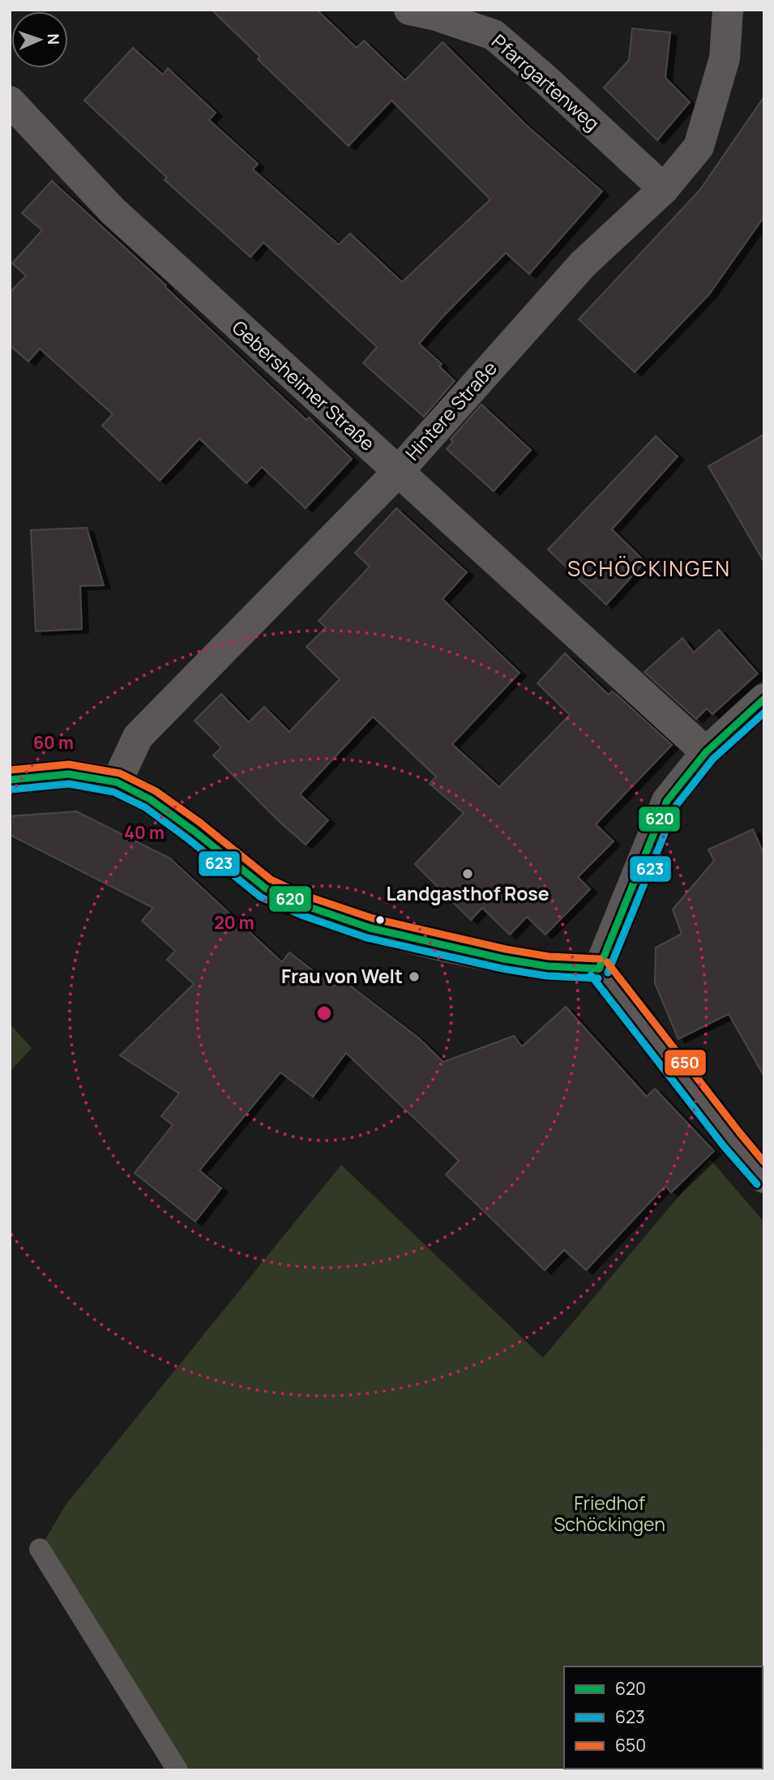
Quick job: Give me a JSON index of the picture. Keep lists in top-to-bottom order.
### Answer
{
  "streets": {
    "street": ["Pfarrgartenweg", "Gebersheimer Straße", "Hintere Straße"]
  },
  "crossings": [
    ["Pfarrgartenweg", "Hintere Straße"],
    ["Gebersheimer Straße", "Hintere Straße"]
  ],
  "districts": ["SCHÖCKINGEN"],
  "parks": ["Friedhof Schöckingen"],
  "places": ["Landgasthof Rose", "Frau von Welt"],
  "lines": ["transit line 620", "transit line 623", "transit line 650"],
  "legend": ["620", "623", "650"],
  "north": "right",
  "rings": ["60 m", "40 m", "20 m"]
}
